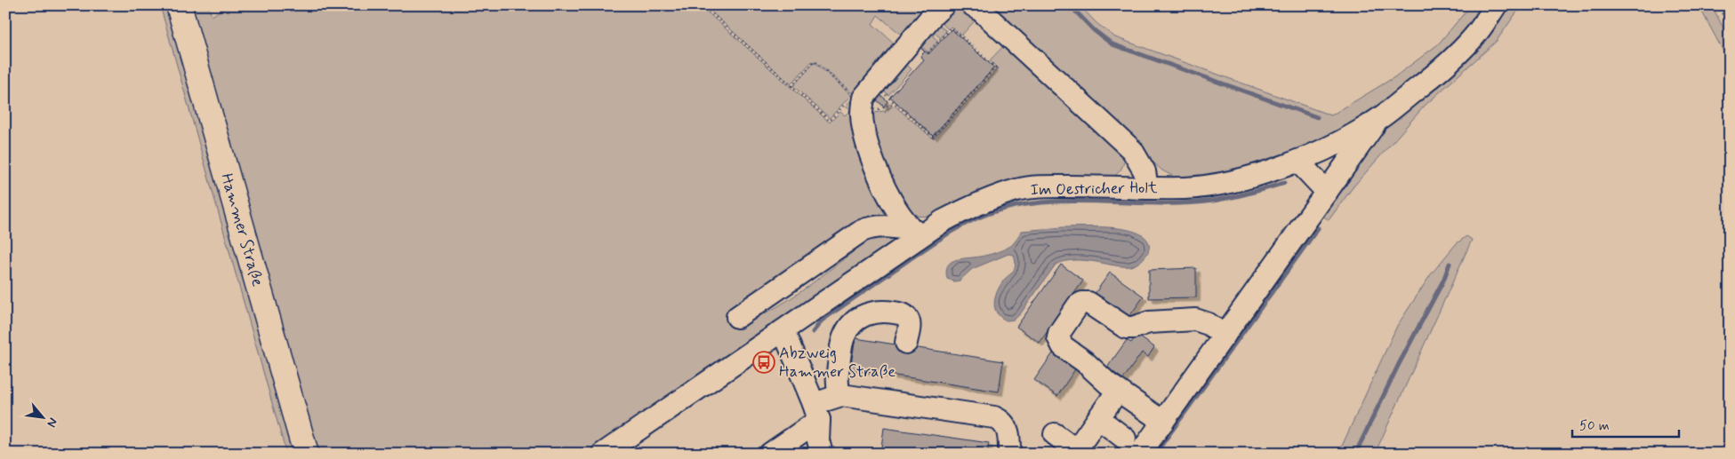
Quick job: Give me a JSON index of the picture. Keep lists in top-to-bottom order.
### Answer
{
  "streets": {
    "main road": ["Hammer Straße"],
    "street": ["Im Oestricher Holt"]
  },
  "places": {
    "bus stop": ["Abzweig Hammer Straße"]
  },
  "scale_bar": "50 m",
  "north": "bottom right"
}
